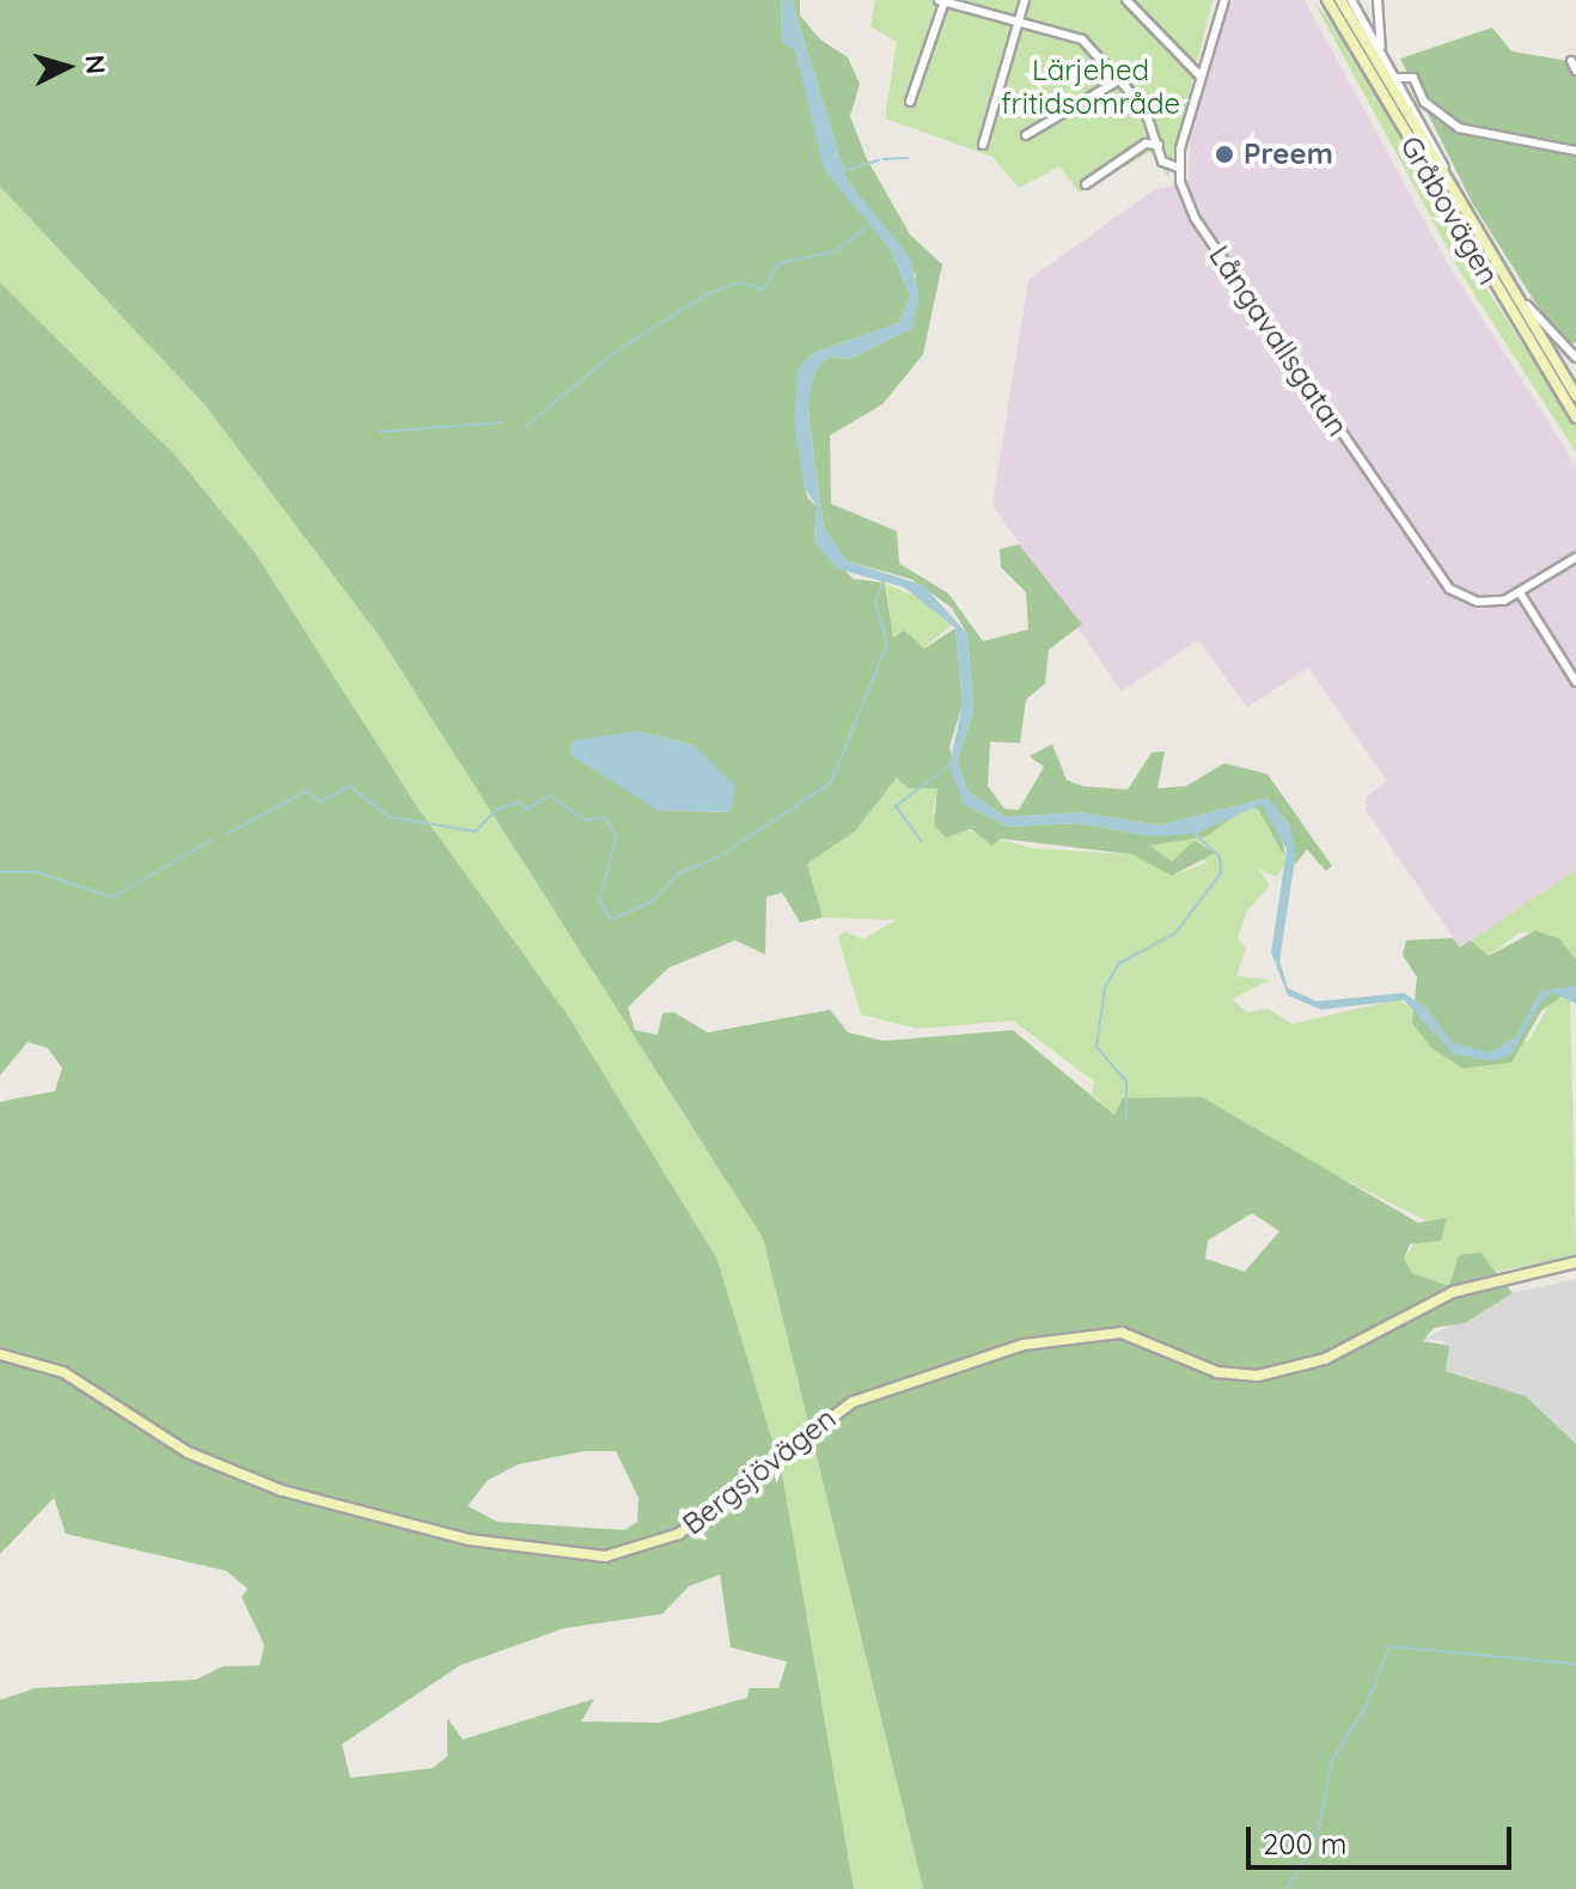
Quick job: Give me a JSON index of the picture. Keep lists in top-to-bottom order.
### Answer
{
  "streets": {
    "main road": ["Gråbovägen", "Bergsjövägen"],
    "street": ["Långavallsgatan"]
  },
  "parks": ["Lärjehed fritidsområde"],
  "places": ["Preem"],
  "scale_bar": "200 m",
  "north": "right"
}
